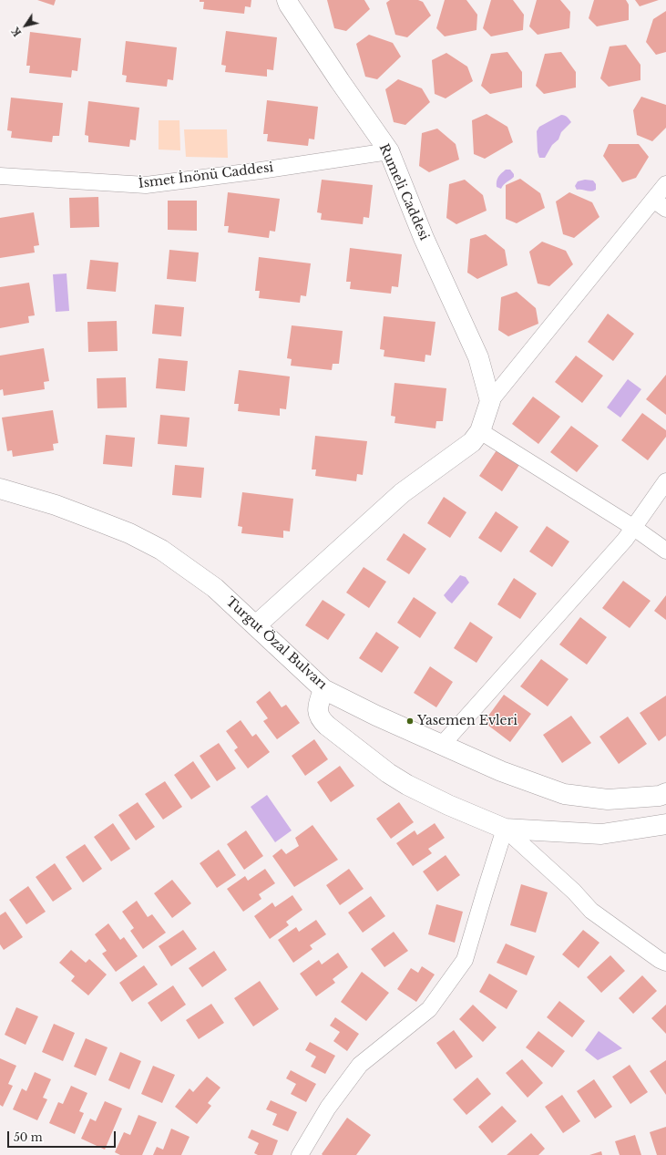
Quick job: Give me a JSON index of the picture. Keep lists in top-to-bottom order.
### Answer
{
  "streets": {
    "street": ["İsmet İnönü Caddesi", "Rumeli Caddesi", "Turgut Özal Bulvarı"]
  },
  "crossings": [
    ["İsmet İnönü Caddesi", "Rumeli Caddesi"]
  ],
  "places": ["Yasemen Evleri"],
  "scale_bar": "50 m",
  "north": "bottom left"
}
